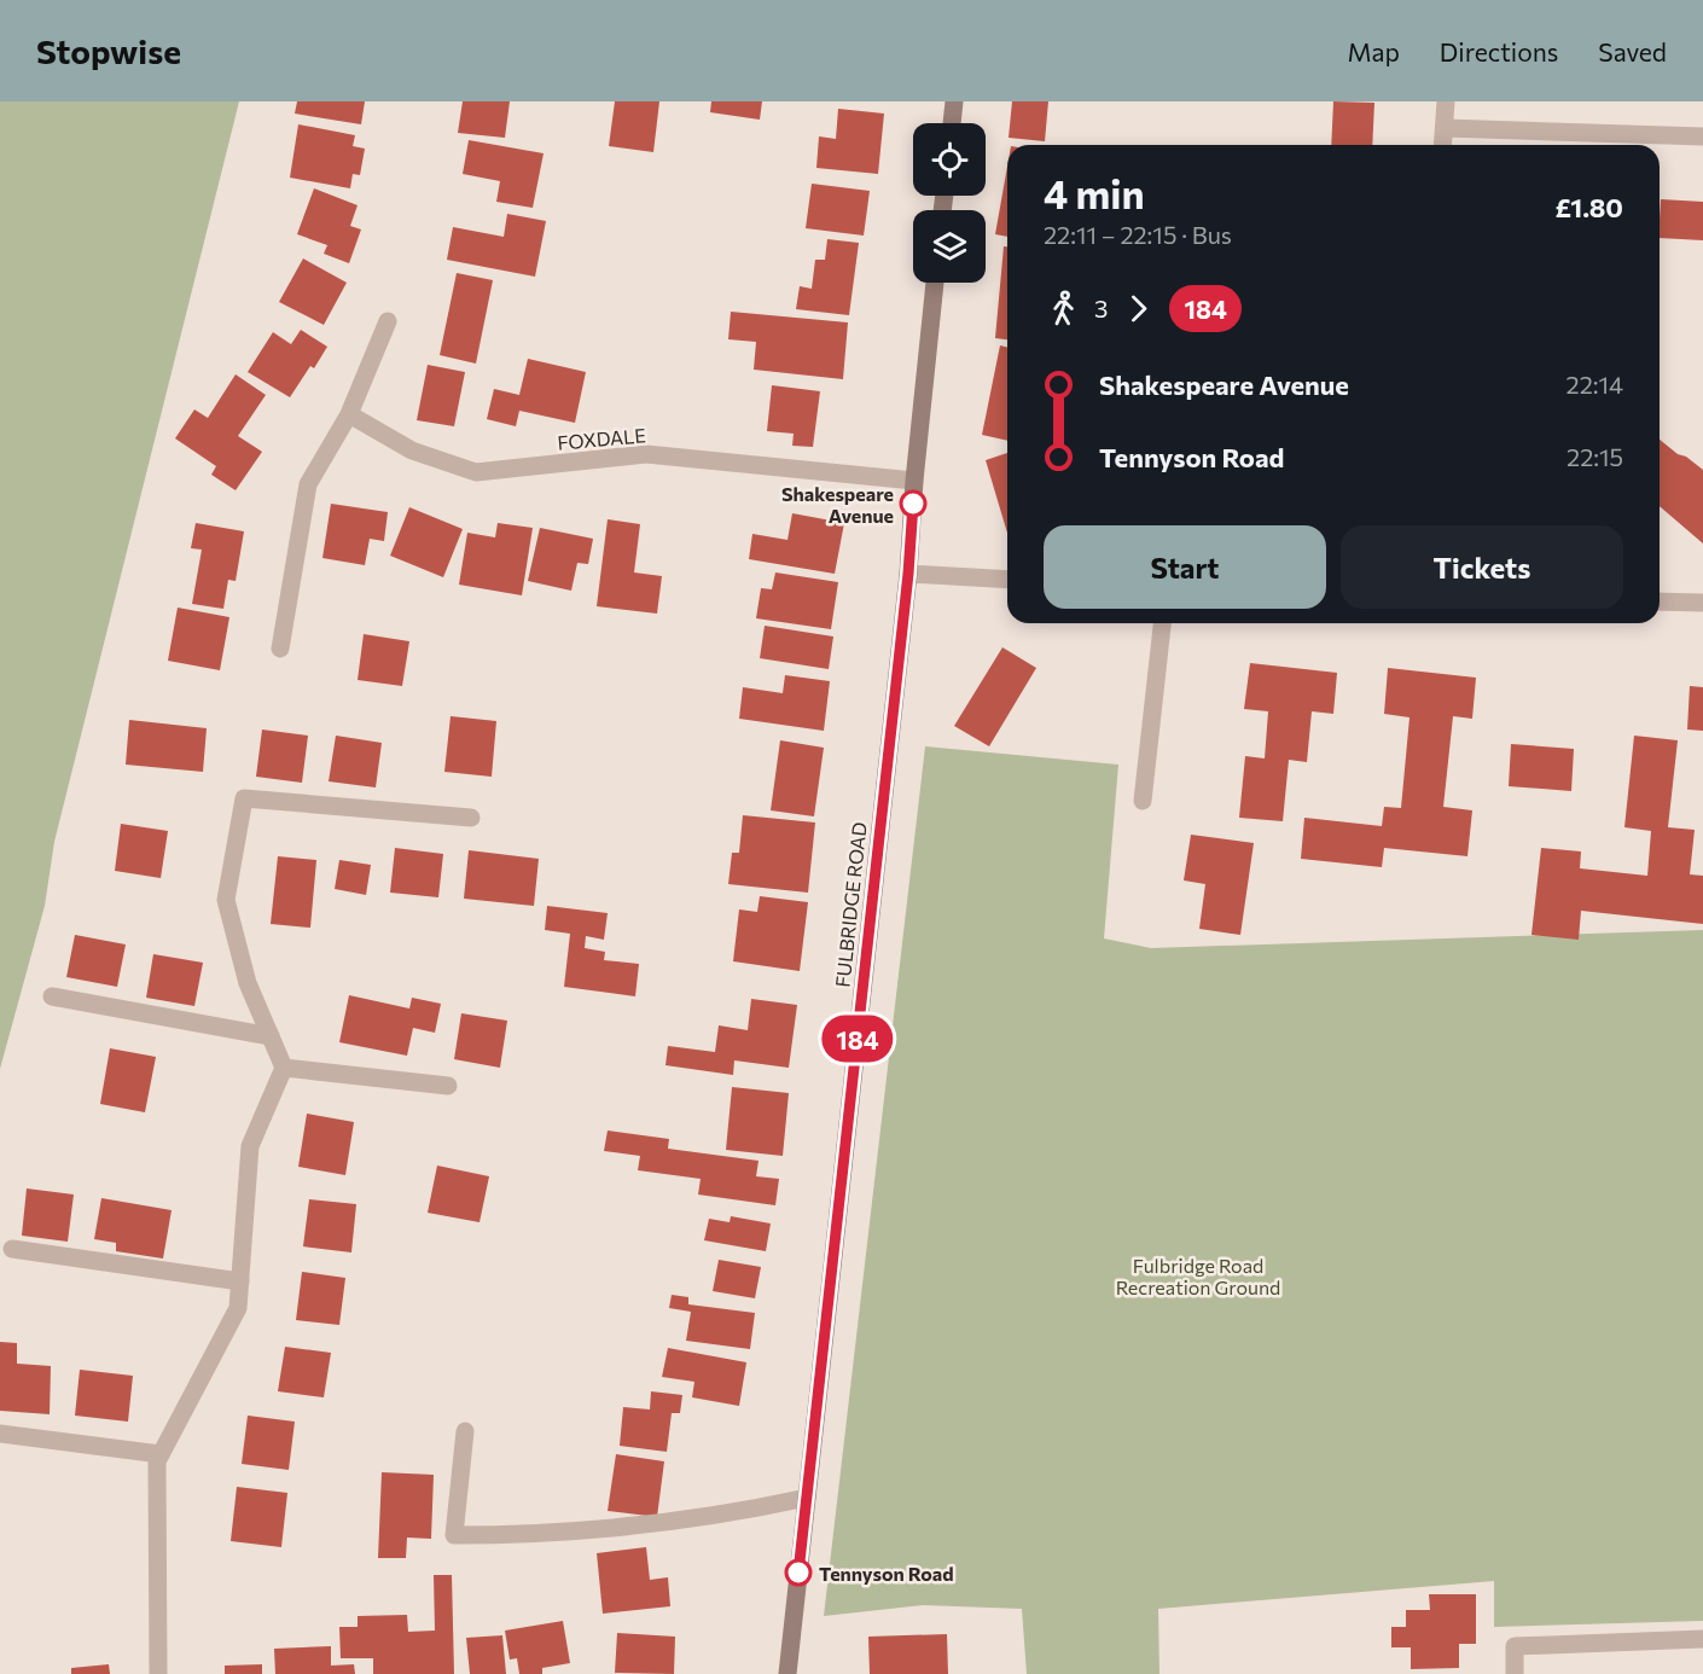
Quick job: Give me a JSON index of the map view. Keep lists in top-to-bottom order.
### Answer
{
  "streets": {
    "street": ["FOXDALE", "FULBRIDGE ROAD"]
  },
  "crossings": [
    ["FOXDALE", "FULBRIDGE ROAD"]
  ],
  "parks": ["Fulbridge Road Recreation Ground"],
  "places": ["Shakespeare Avenue", "Tennyson Road"],
  "lines": ["bus line 184"],
  "page": {
    "header": "Stopwise",
    "nav": ["Map", "Directions", "Saved"],
    "on_map": "184",
    "heading": ["4 min", "22:11 – 22:15 · Bus", "£1.80"],
    "legs": ["3", "184"],
    "list": [
      {
        "name": "Shakespeare Avenue",
        "value": "22:14"
      },
      {
        "name": "Tennyson Road",
        "value": "22:15"
      }
    ],
    "buttons": ["Start", "Tickets"]
  }
}
